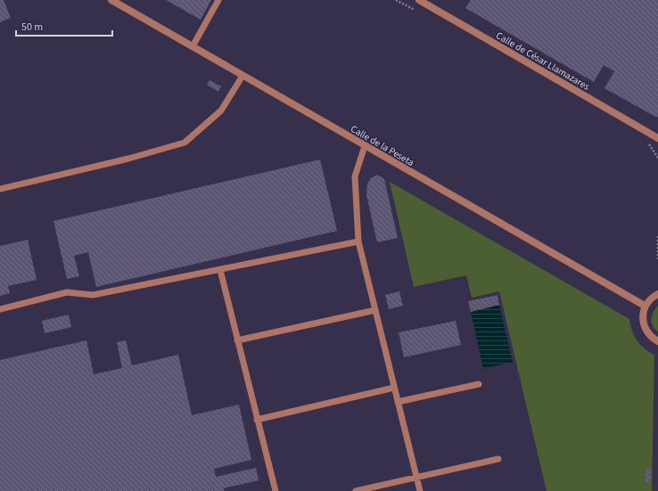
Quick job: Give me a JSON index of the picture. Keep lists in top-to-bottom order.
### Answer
{
  "streets": {
    "street": ["Calle de César Llamazares", "Calle de la Peseta"]
  },
  "scale_bar": "50 m"
}
